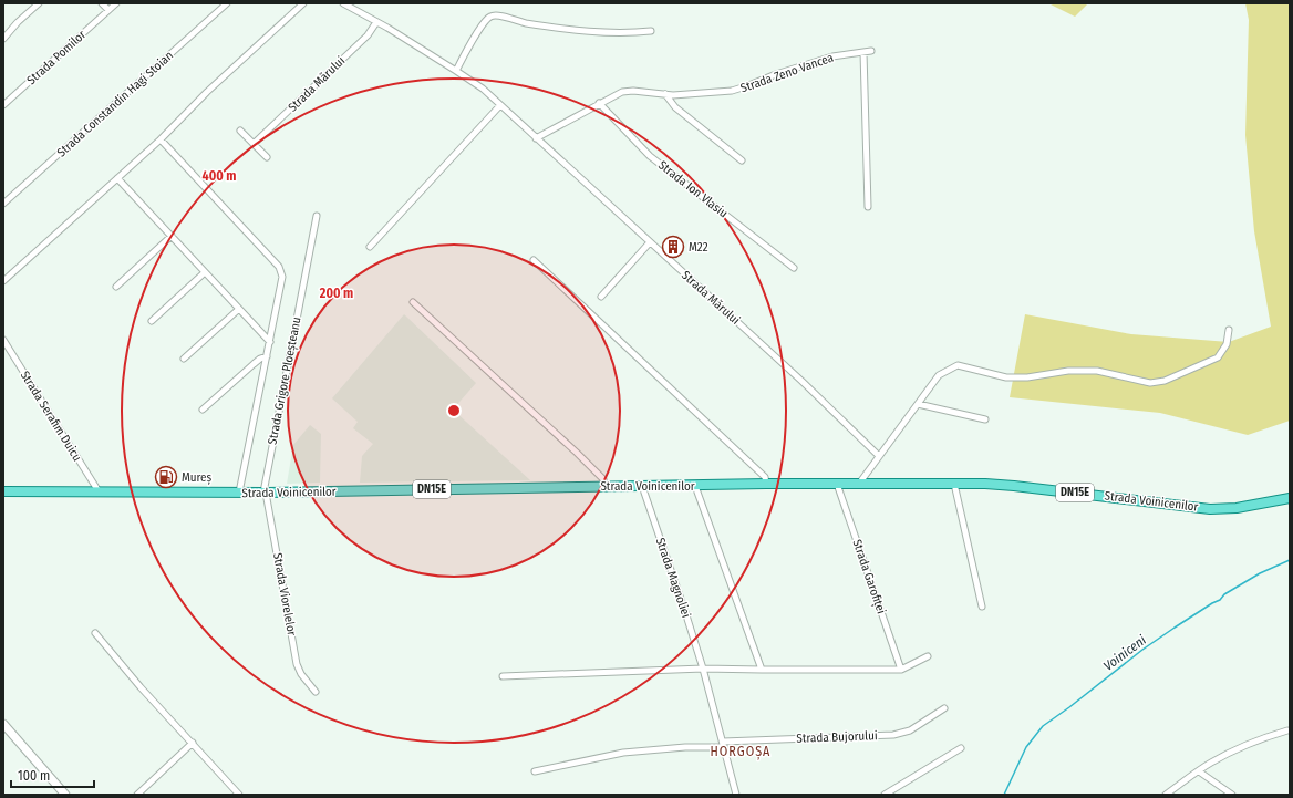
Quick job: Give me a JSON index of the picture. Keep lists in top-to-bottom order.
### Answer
{
  "streets": {
    "main road": ["Strada Voinicenilor", "DN15E"],
    "street": [
      "Strada Pomilor",
      "Strada Zeno Vancea",
      "Strada Mărului",
      "Strada Constandin Hagi Stoian",
      "Strada Ion Vlasiu",
      "Strada Grigore Ploeșteanu",
      "Strada Serafim Duicu",
      "Strada Garofiței",
      "Strada Magnoliei",
      "Strada Viorelelor",
      "Strada Bujorului"
    ]
  },
  "crossings": [
    ["Strada Zeno Vancea", "Strada Mărului"],
    ["Strada Zeno Vancea", "Strada Ion Vlasiu"],
    ["Strada Grigore Ploeșteanu", "Strada Voinicenilor"],
    ["Strada Grigore Ploeșteanu", "Strada Viorelelor"],
    ["Strada Serafim Duicu", "Strada Voinicenilor"],
    ["Strada Voinicenilor", "Strada Garofiței"],
    ["Strada Voinicenilor", "Strada Magnoliei"],
    ["Strada Voinicenilor", "Strada Viorelelor"],
    ["Strada Magnoliei", "Strada Bujorului"]
  ],
  "districts": ["HORGOȘA"],
  "water": ["Voiniceni"],
  "places": {
    "building": ["M22"],
    "fuel station": ["Mureș"]
  },
  "scale_bar": "100 m",
  "rings": ["400 m", "200 m"]
}
